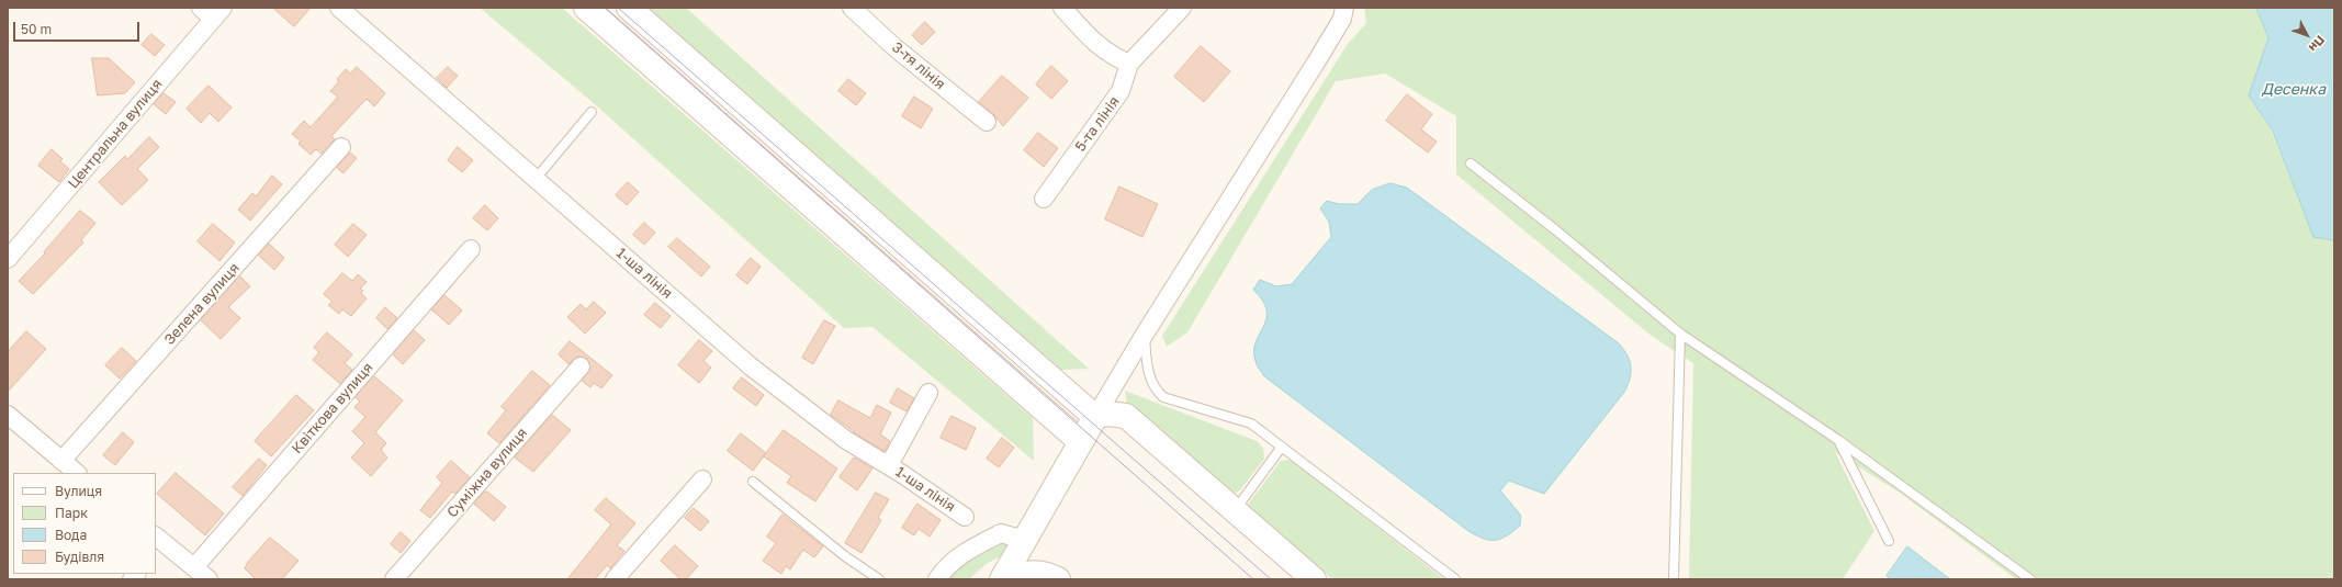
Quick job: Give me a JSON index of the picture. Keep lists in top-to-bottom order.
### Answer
{
  "streets": {
    "street": [
      "3-тя лінія",
      "5-та лінія",
      "Центральна вулиця",
      "1-ша лінія",
      "Зелена вулиця",
      "Квіткова вулиця",
      "Суміжна вулиця"
    ]
  },
  "water": ["Десенка"],
  "legend": [
    "Вулиця",
    "Парк",
    "Вода",
    "Будівля"
  ],
  "scale_bar": "50 m",
  "north": "bottom right"
}
